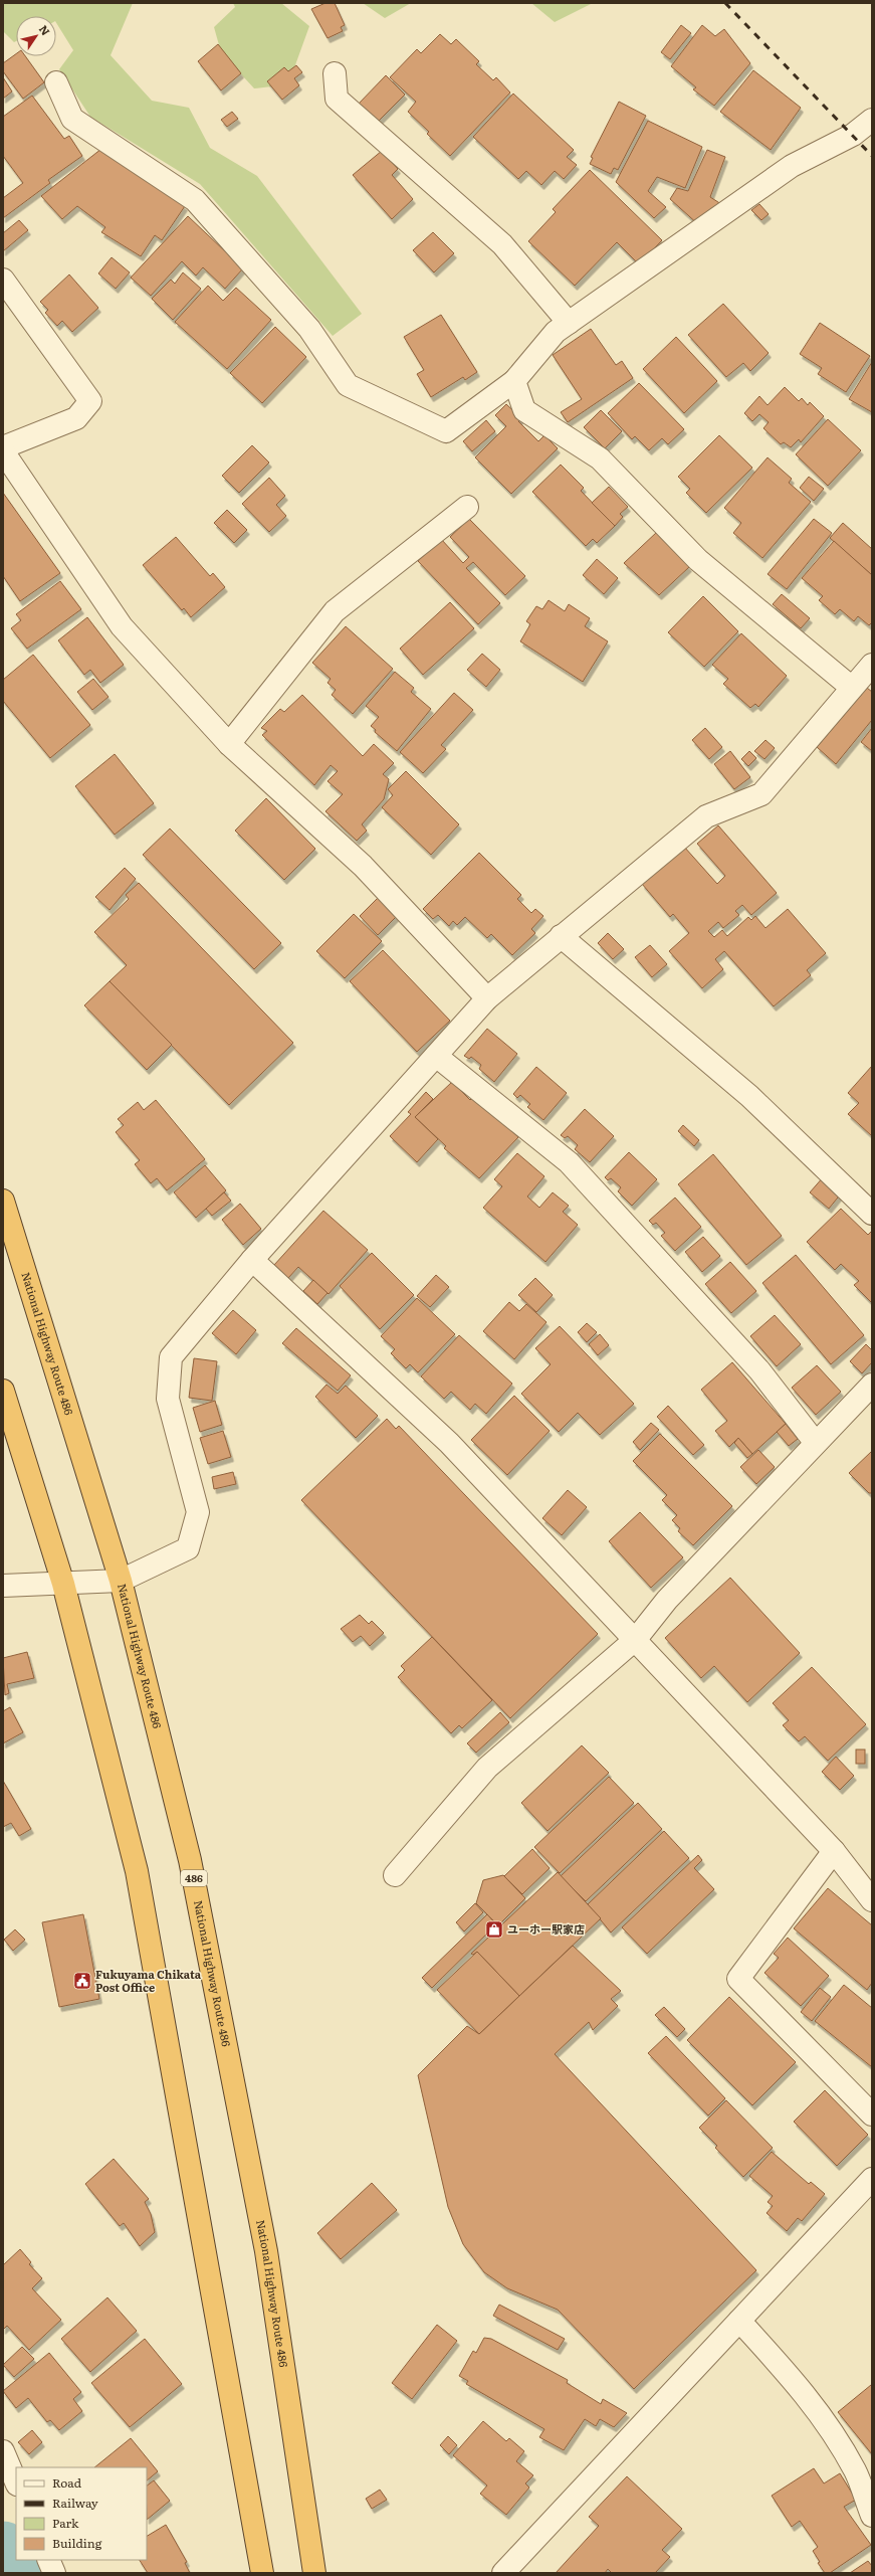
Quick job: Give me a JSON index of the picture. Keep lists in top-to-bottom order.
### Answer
{
  "streets": {
    "highway": ["National Highway Route 486", "486"]
  },
  "places": {
    "shop": ["ユーホー駅家店"],
    "public building": ["Fukuyama Chikata Post Office"]
  },
  "legend": [
    "Road",
    "Railway",
    "Park",
    "Building"
  ],
  "north": "top right"
}
